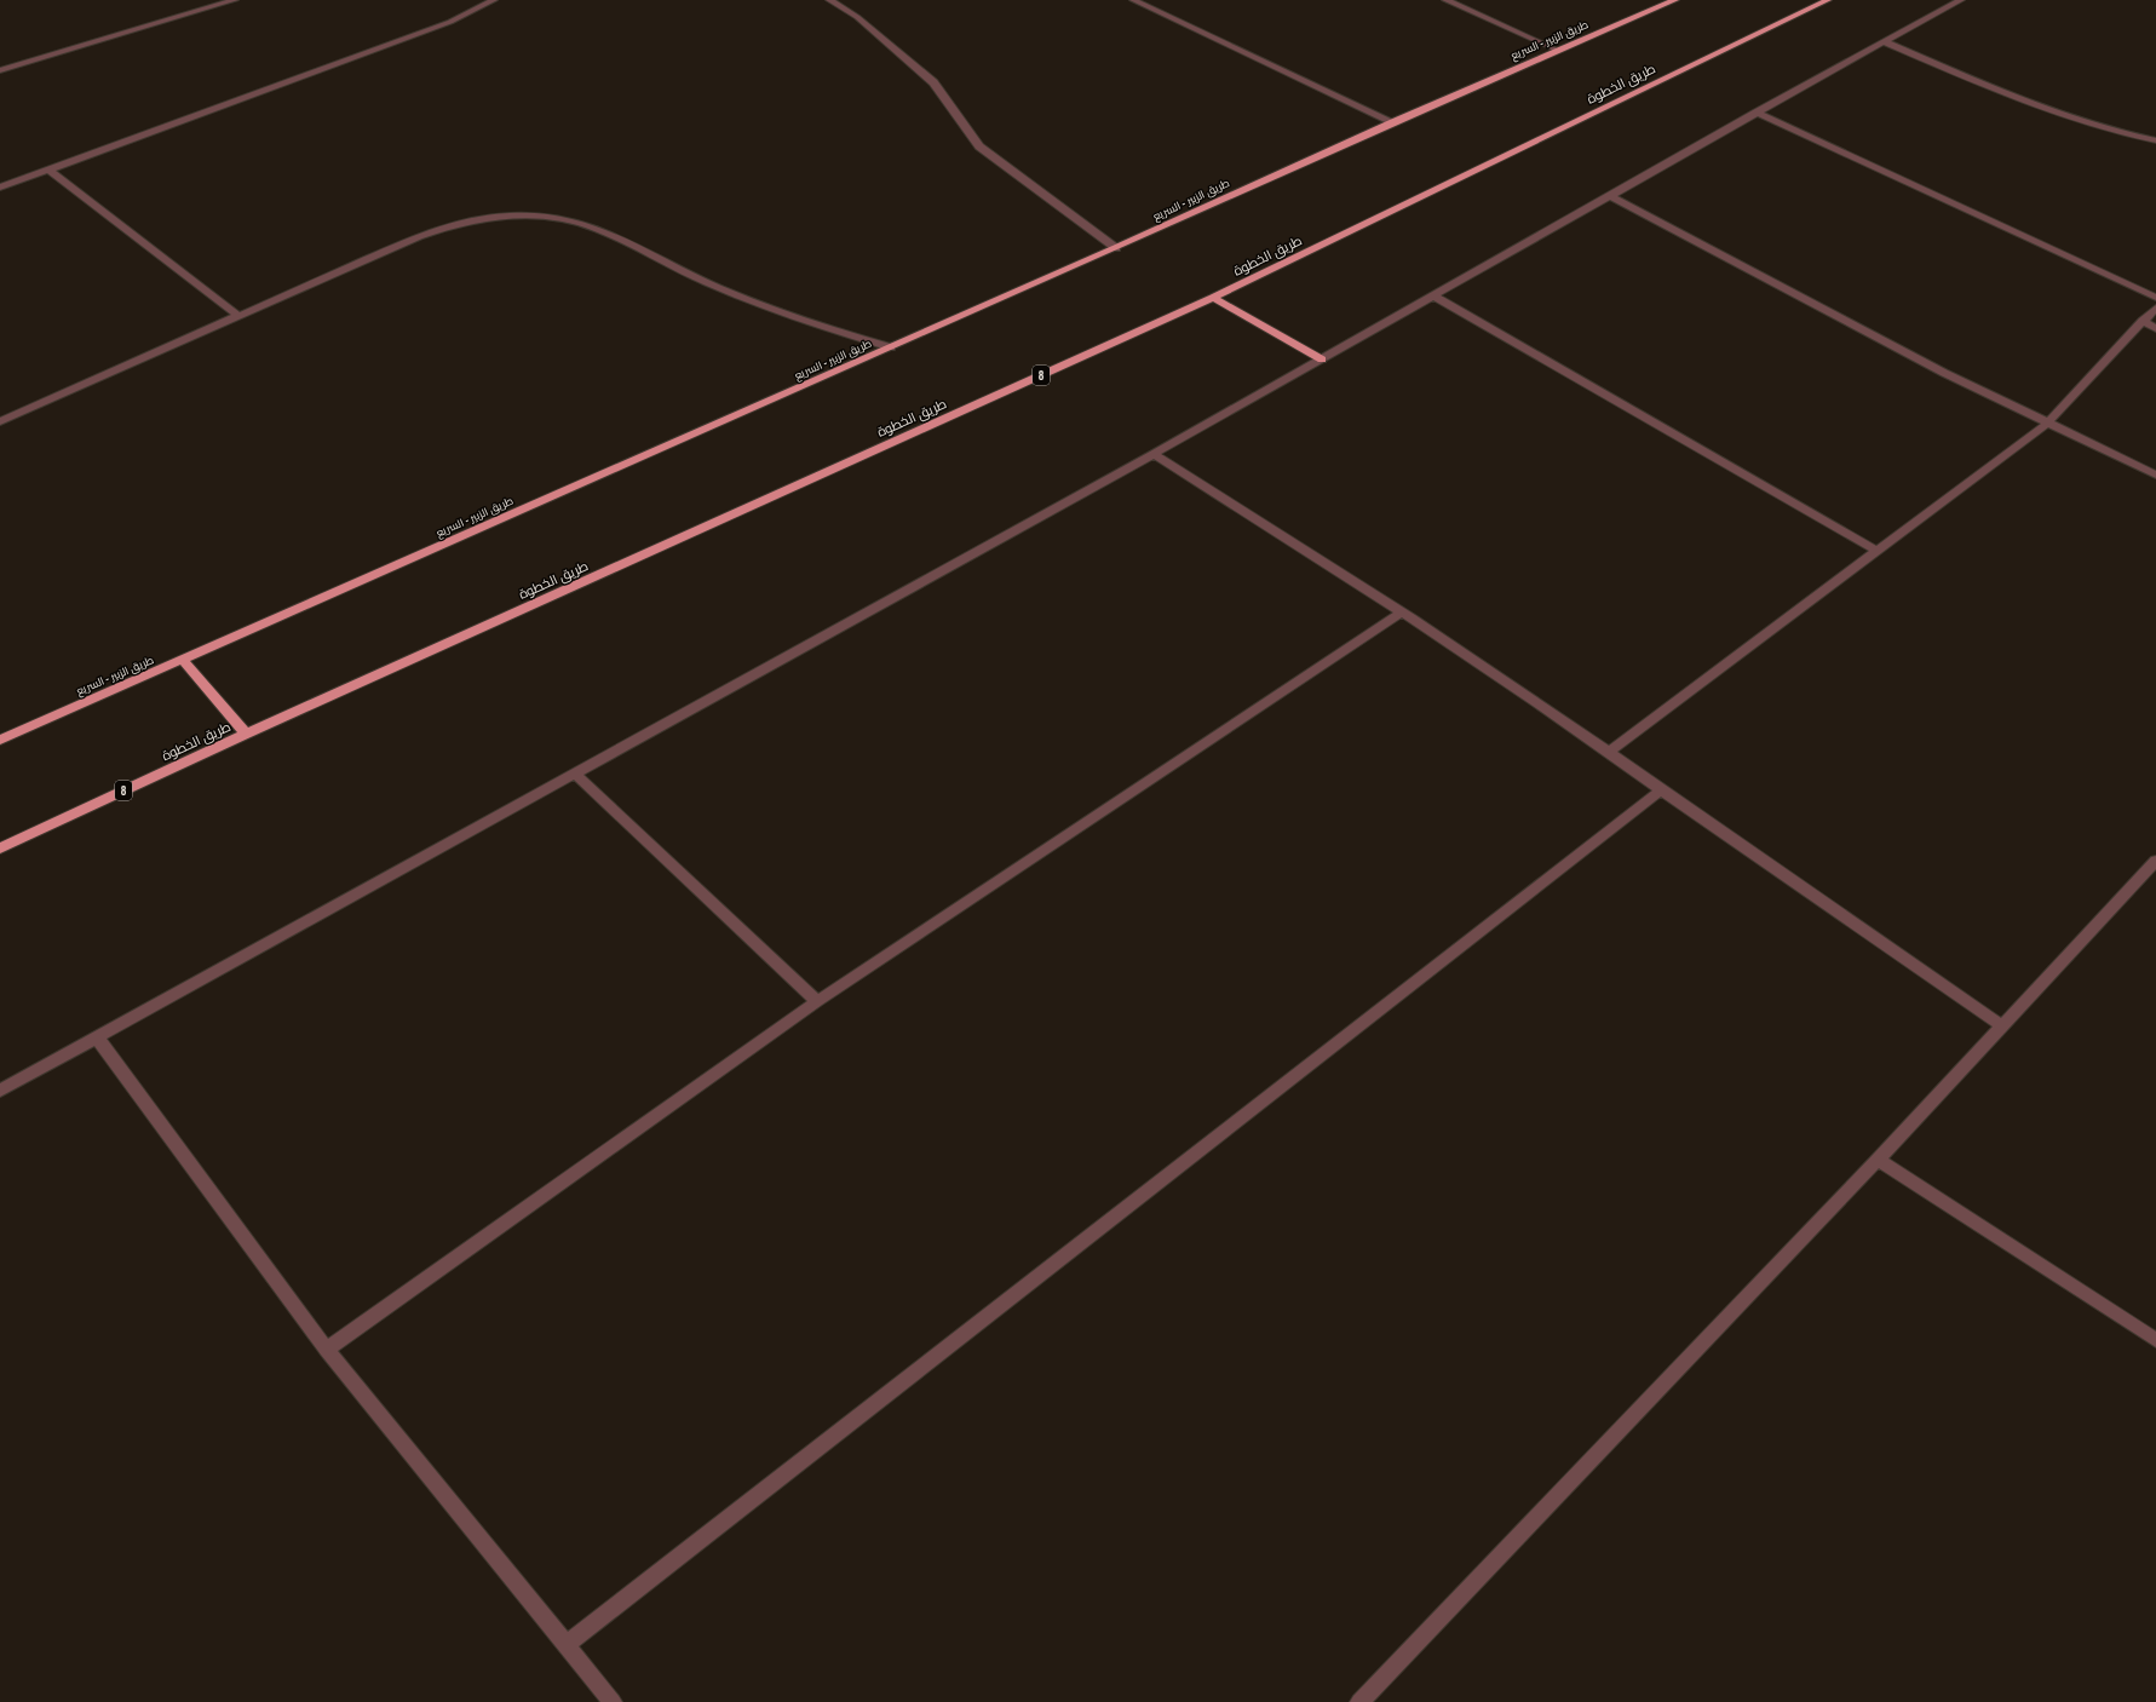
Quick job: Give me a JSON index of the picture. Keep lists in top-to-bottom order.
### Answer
{
  "streets": {
    "highway": ["طريق الزبير - السريع", "طريق الخطوة", "8"]
  }
}
